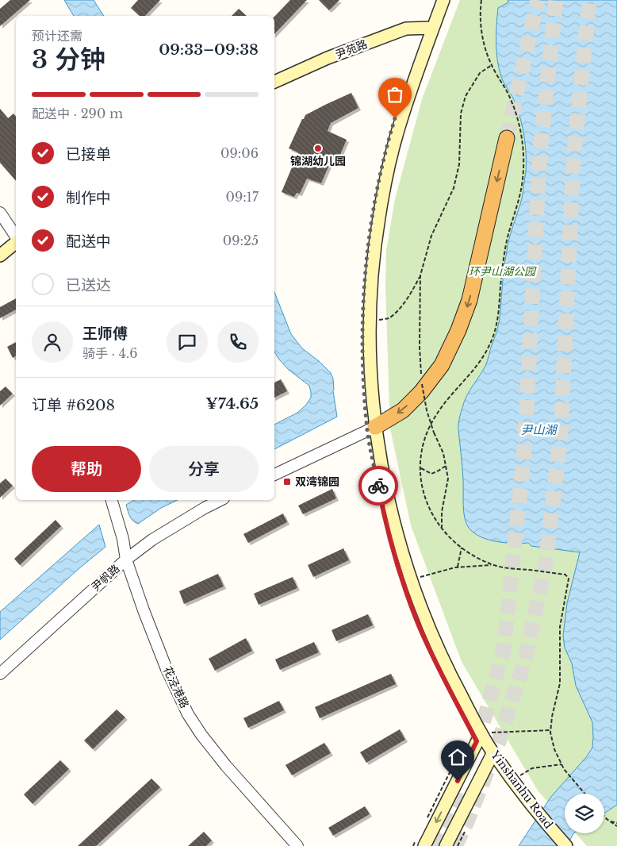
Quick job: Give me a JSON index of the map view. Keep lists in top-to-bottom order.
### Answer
{
  "streets": {
    "main road": ["尹苑路", "Yinshanhu Road"],
    "street": ["尹帆路", "花泾港路"]
  },
  "crossings": [
    ["尹苑路", "Yinshanhu Road"],
    ["尹帆路", "花泾港路"]
  ],
  "water": ["尹山湖"],
  "parks": ["环尹山湖公园"],
  "places": {
    "other": ["锦湖幼儿园"],
    "transit": ["双湾锦园"]
  },
  "page": {
    "heading": ["3 分钟", "预计还需", "09:33–09:38"],
    "panel": [
      "王师傅",
      "骑手 · 4.6",
      "订单 #6208",
      "¥74.65"
    ],
    "bar": "配送中 · 290 m",
    "list": [
      ["已接单", "09:06"],
      ["制作中", "09:17"],
      ["配送中", "09:25"],
      "已送达"
    ],
    "buttons": ["帮助", "分享"]
  }
}
